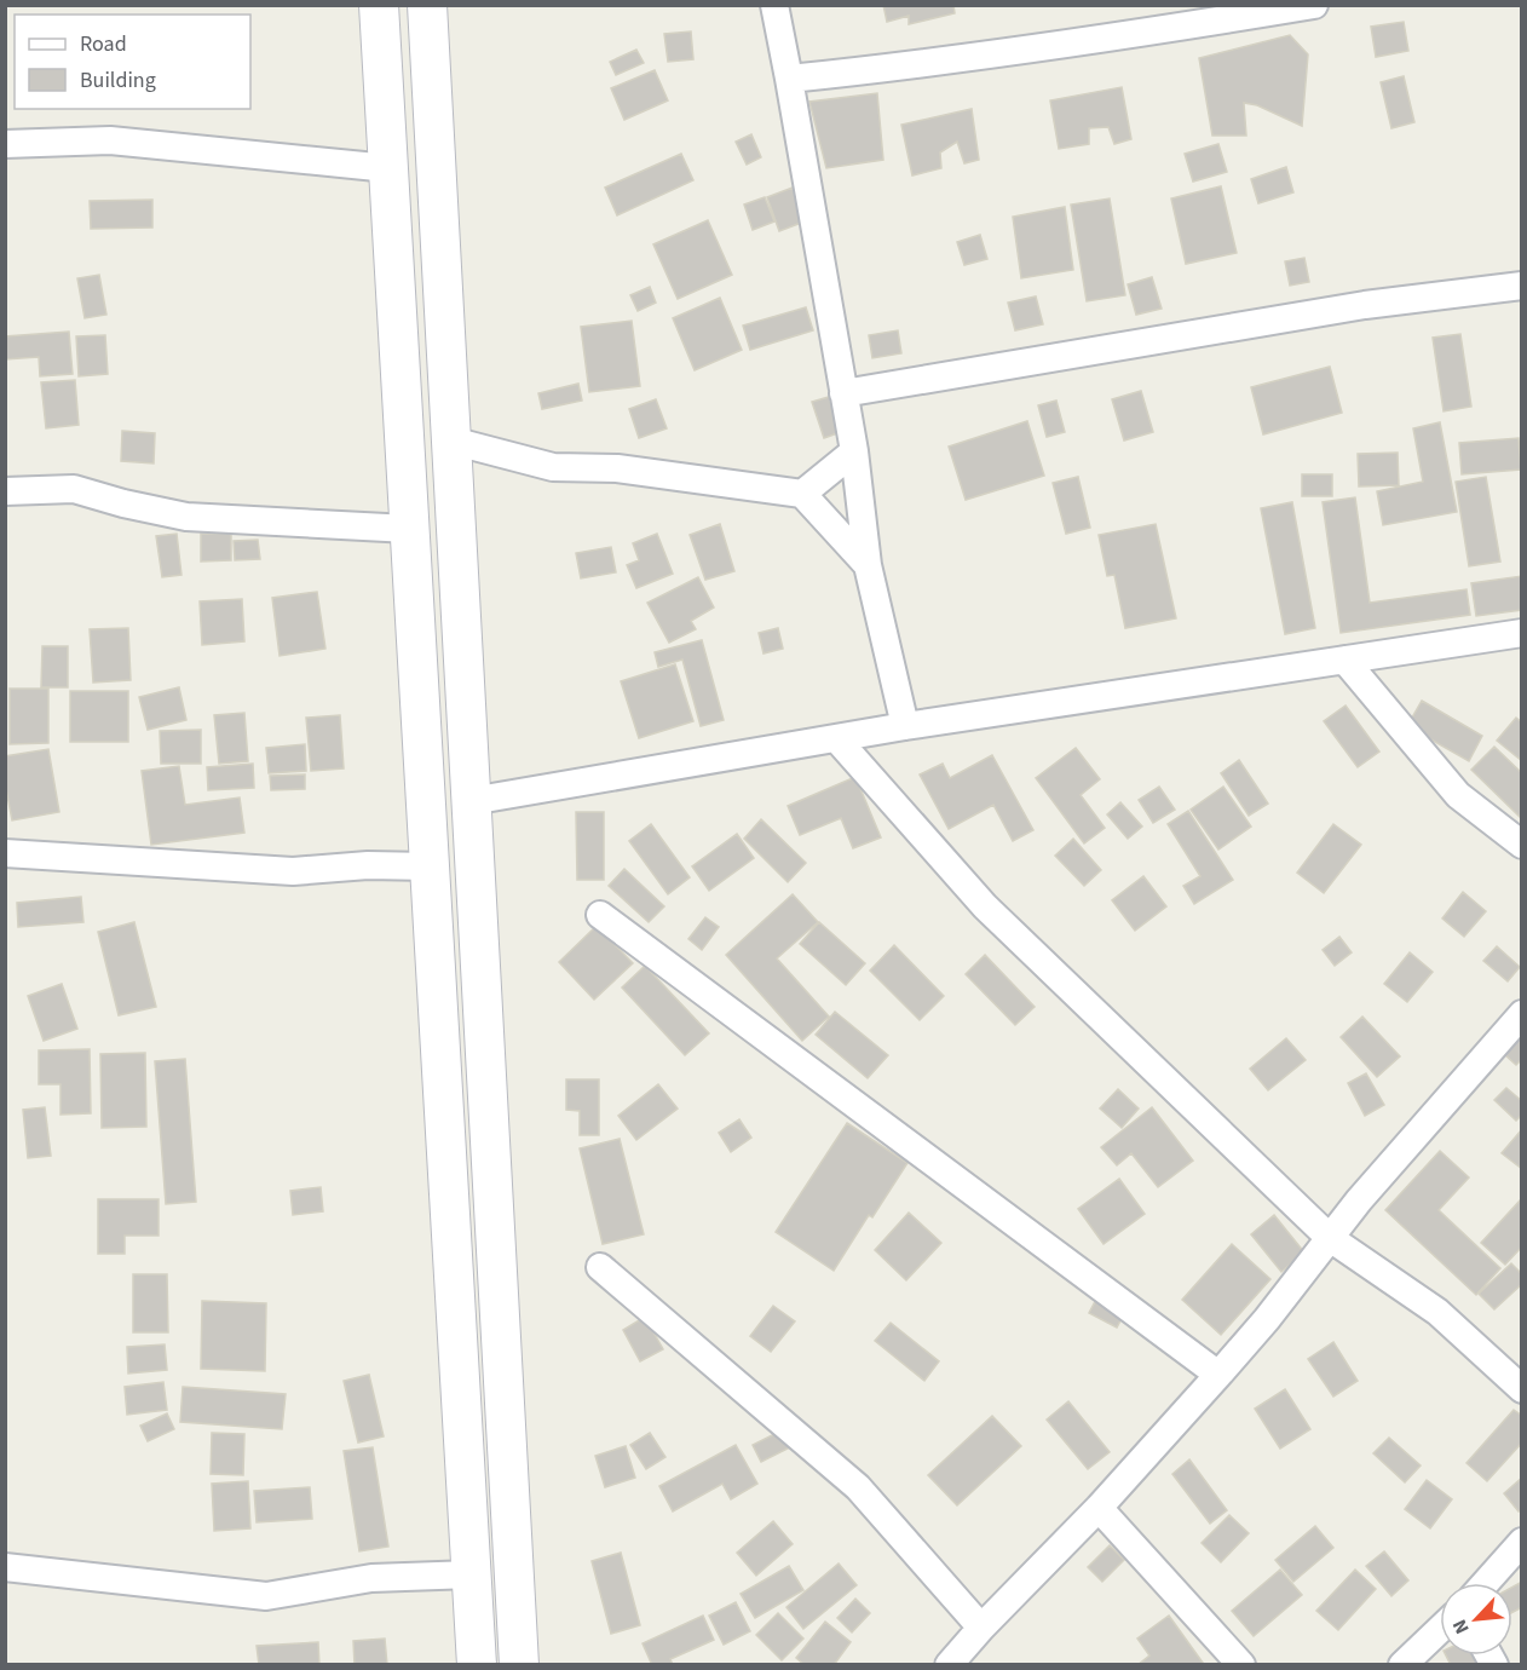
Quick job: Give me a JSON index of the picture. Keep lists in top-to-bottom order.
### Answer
{
  "legend": ["Road", "Building"],
  "north": "bottom left"
}
